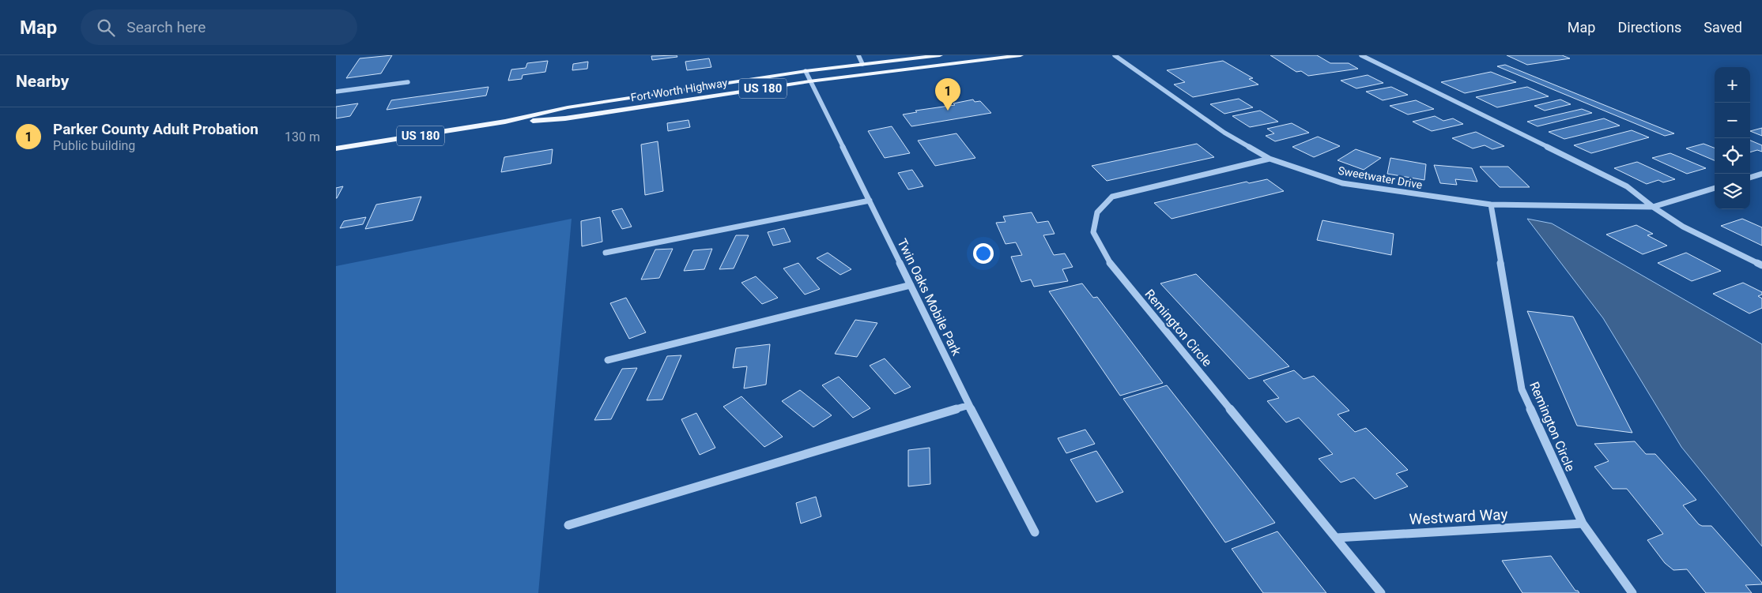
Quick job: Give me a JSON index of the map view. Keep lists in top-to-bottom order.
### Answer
{
  "streets": {
    "main road": ["US 180", "Fort Worth Highway"],
    "street": [
      "Sweetwater Drive",
      "Twin Oaks Mobile Park",
      "Remington Circle",
      "Westward Way"
    ]
  },
  "crossings": [
    ["Fort Worth Highway", "Twin Oaks Mobile Park"],
    ["Sweetwater Drive", "Remington Circle"],
    ["Remington Circle", "Westward Way"]
  ],
  "page": {
    "header": "Map",
    "search": "Search here",
    "nav": ["Map", "Directions", "Saved"],
    "heading": "Nearby",
    "map_buttons": ["+", "−"],
    "pins": "1",
    "list": [
      {
        "mark": "1",
        "name": "Parker County Adult Probation",
        "note": "Public building",
        "value": "130 m"
      }
    ]
  }
}
